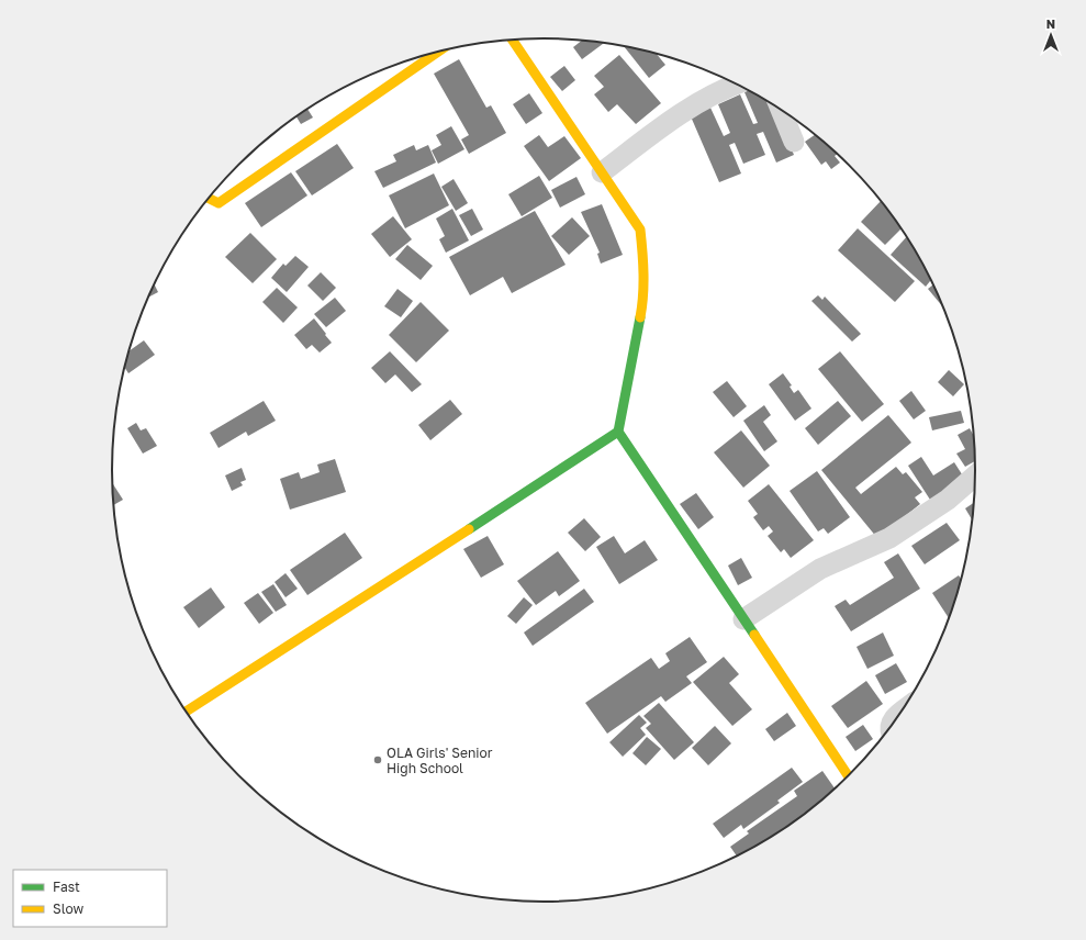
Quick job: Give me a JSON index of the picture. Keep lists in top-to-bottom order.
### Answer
{
  "places": ["OLA Girls' Senior High School"],
  "legend": ["Fast", "Slow"],
  "north": "top"
}
